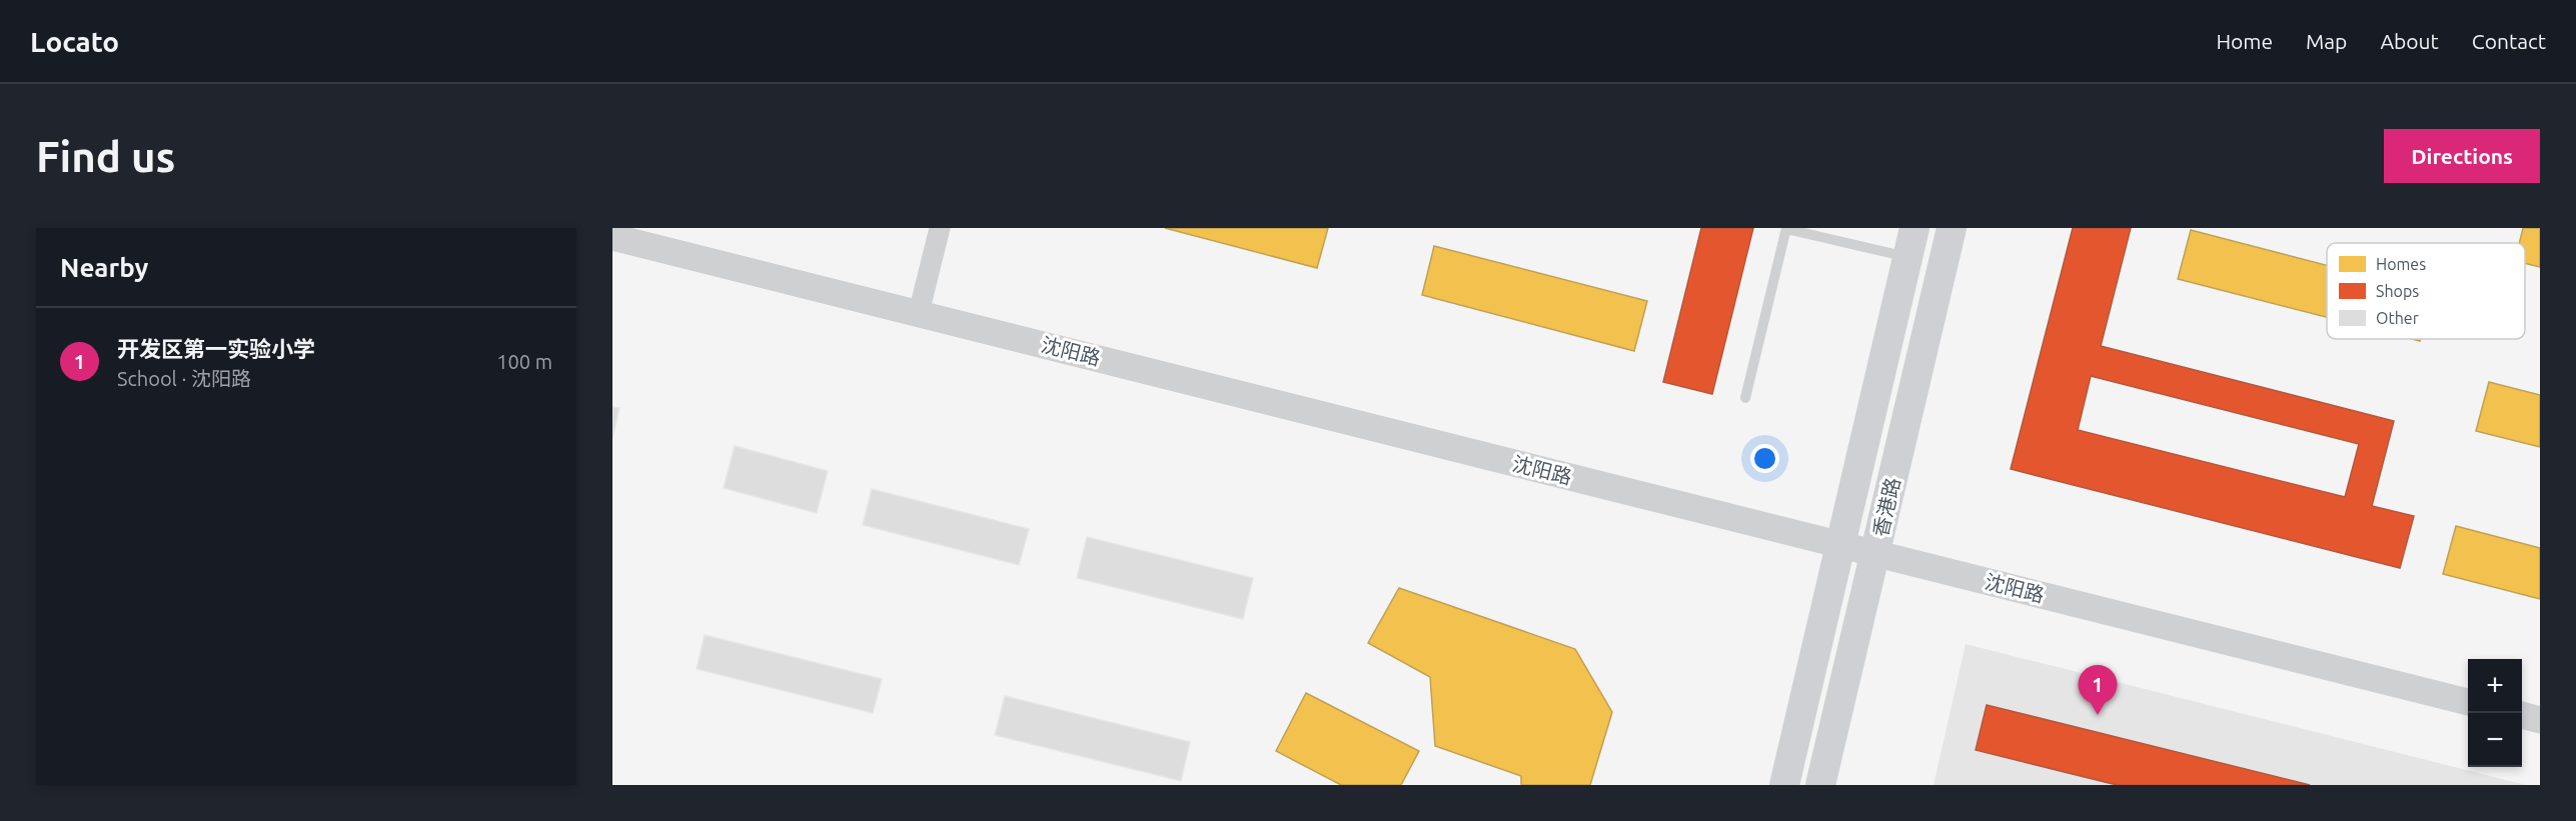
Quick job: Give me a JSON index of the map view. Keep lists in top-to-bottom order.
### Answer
{
  "streets": {
    "main road": ["香港路"],
    "street": ["沈阳路"]
  },
  "crossings": [
    ["沈阳路", "香港路"]
  ],
  "legend": ["Homes", "Shops", "Other"],
  "page": {
    "header": "Locato",
    "nav": [
      "Home",
      "Map",
      "About",
      "Contact"
    ],
    "buttons": "Directions",
    "title": "Find us",
    "heading": "Nearby",
    "list": [
      {
        "mark": "1",
        "name": "开发区第一实验小学",
        "note": "School · 沈阳路",
        "value": "100 m"
      }
    ],
    "map_buttons": ["+", "−"],
    "pins": "1"
  }
}
